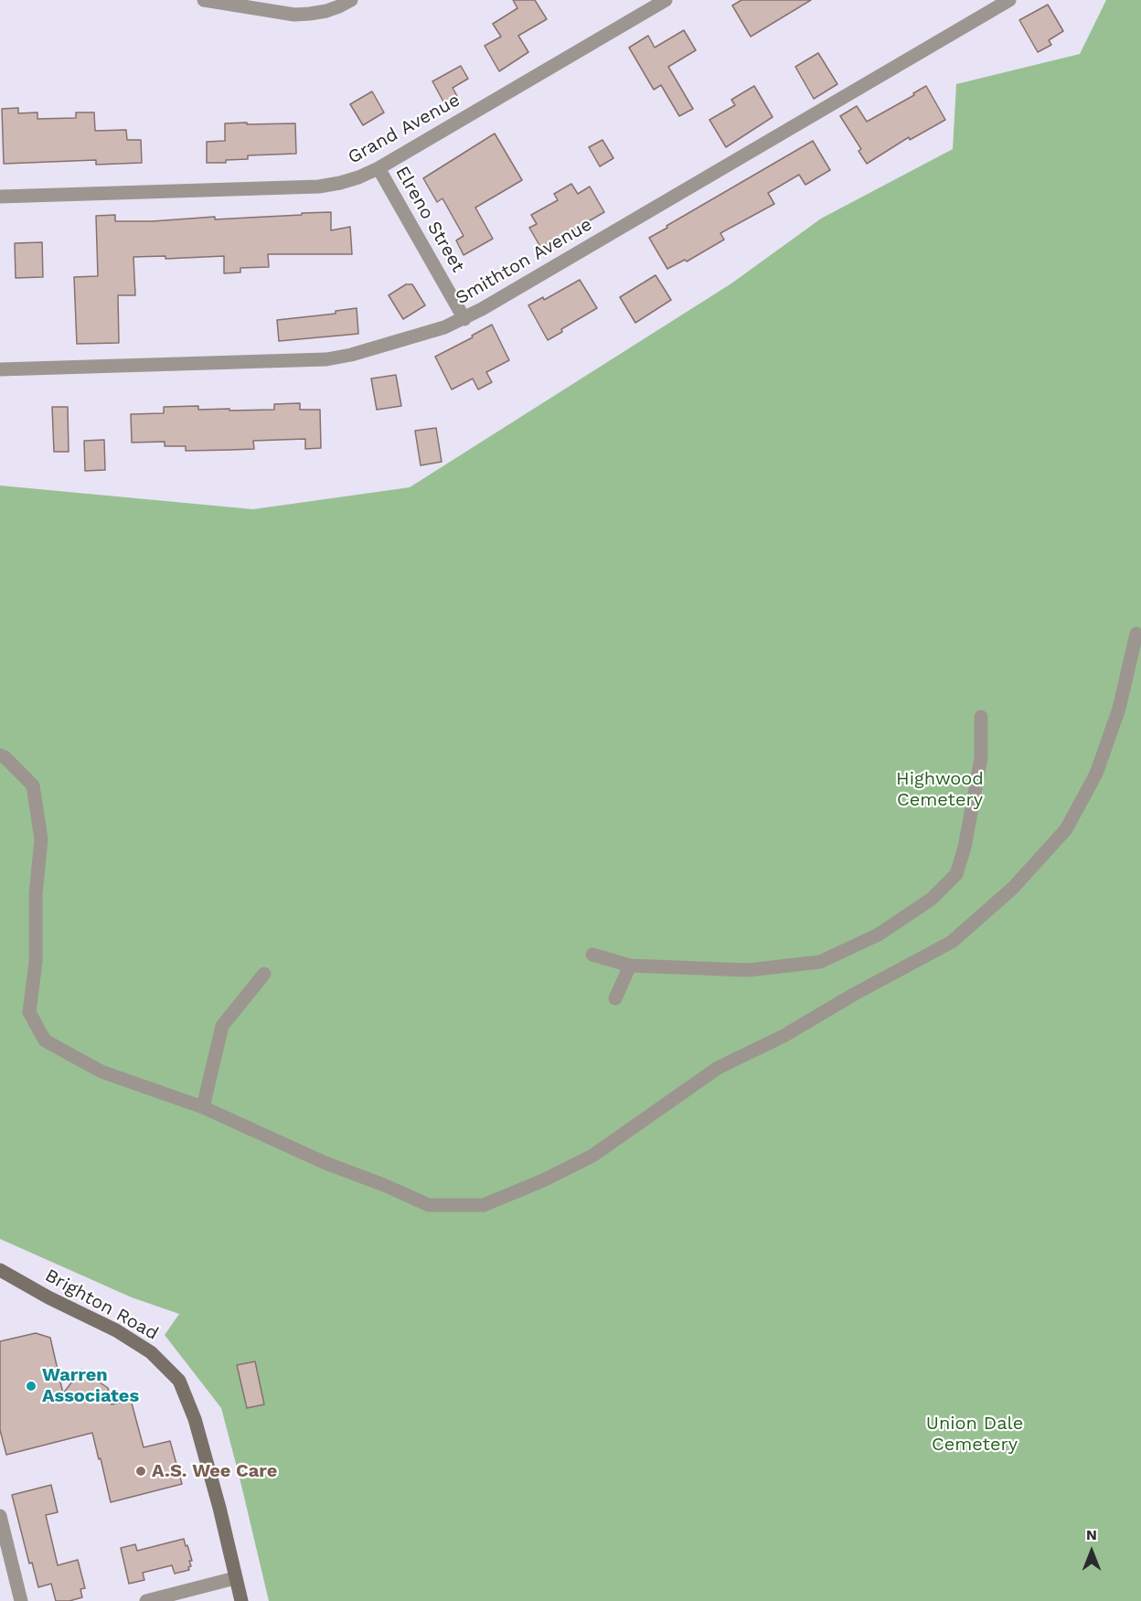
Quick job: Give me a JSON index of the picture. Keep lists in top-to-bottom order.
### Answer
{
  "streets": {
    "street": [
      "Grand Avenue",
      "Elreno Street",
      "Smithton Avenue",
      "Brighton Road"
    ]
  },
  "crossings": [
    ["Grand Avenue", "Elreno Street"],
    ["Elreno Street", "Smithton Avenue"]
  ],
  "parks": ["Highwood Cemetery", "Union Dale Cemetery"],
  "places": ["Warren Associates", "A.S. Wee Care"],
  "north": "top"
}
